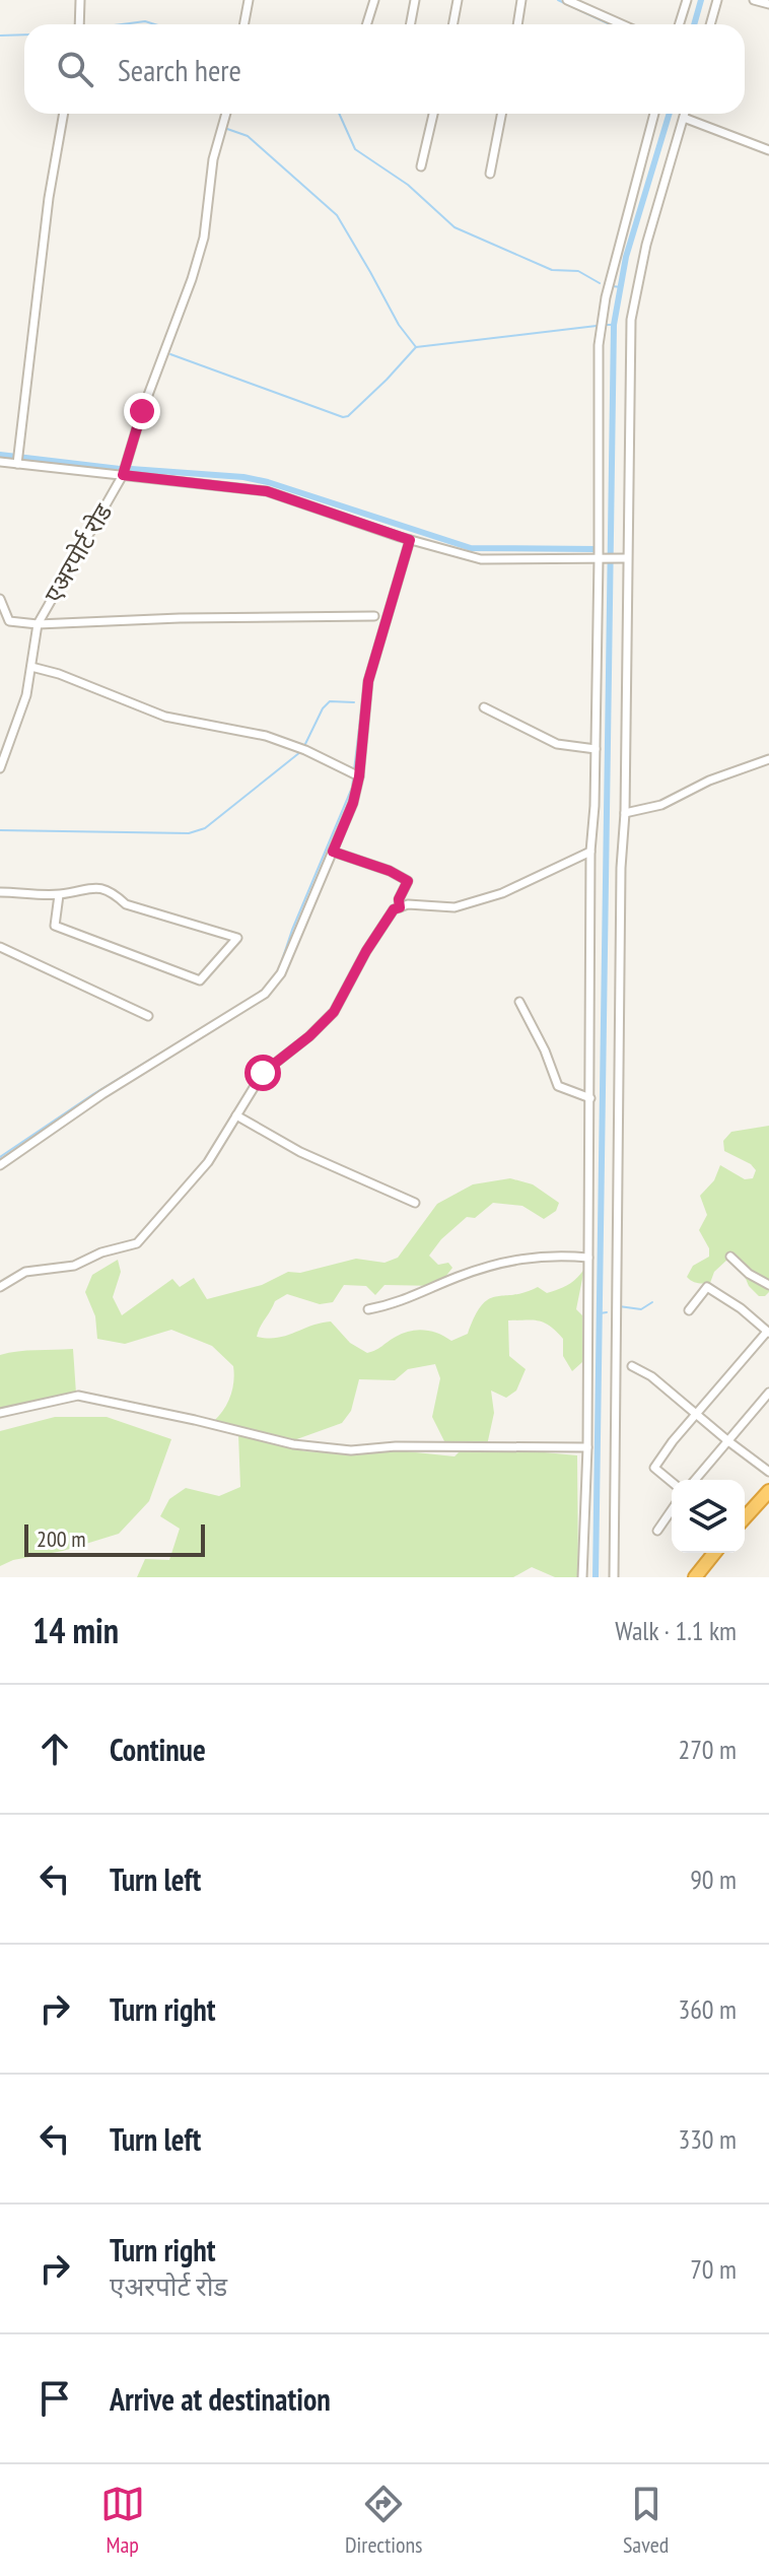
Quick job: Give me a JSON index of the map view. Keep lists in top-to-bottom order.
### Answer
{
  "streets": {
    "street": ["एअरपोर्ट रोड"]
  },
  "scale_bar": "200 m",
  "page": {
    "search": "Search here",
    "scale": "200 m",
    "heading": ["14 min", "Walk · 1.1 km"],
    "list": [
      ["Continue", "270 m"],
      ["Turn left", "90 m"],
      ["Turn right", "360 m"],
      ["Turn left", "330 m"],
      ["Turn right", "एअरपोर्ट रोड", "70 m"],
      "Arrive at destination"
    ],
    "nav": ["Map", "Directions", "Saved"]
  }
}
